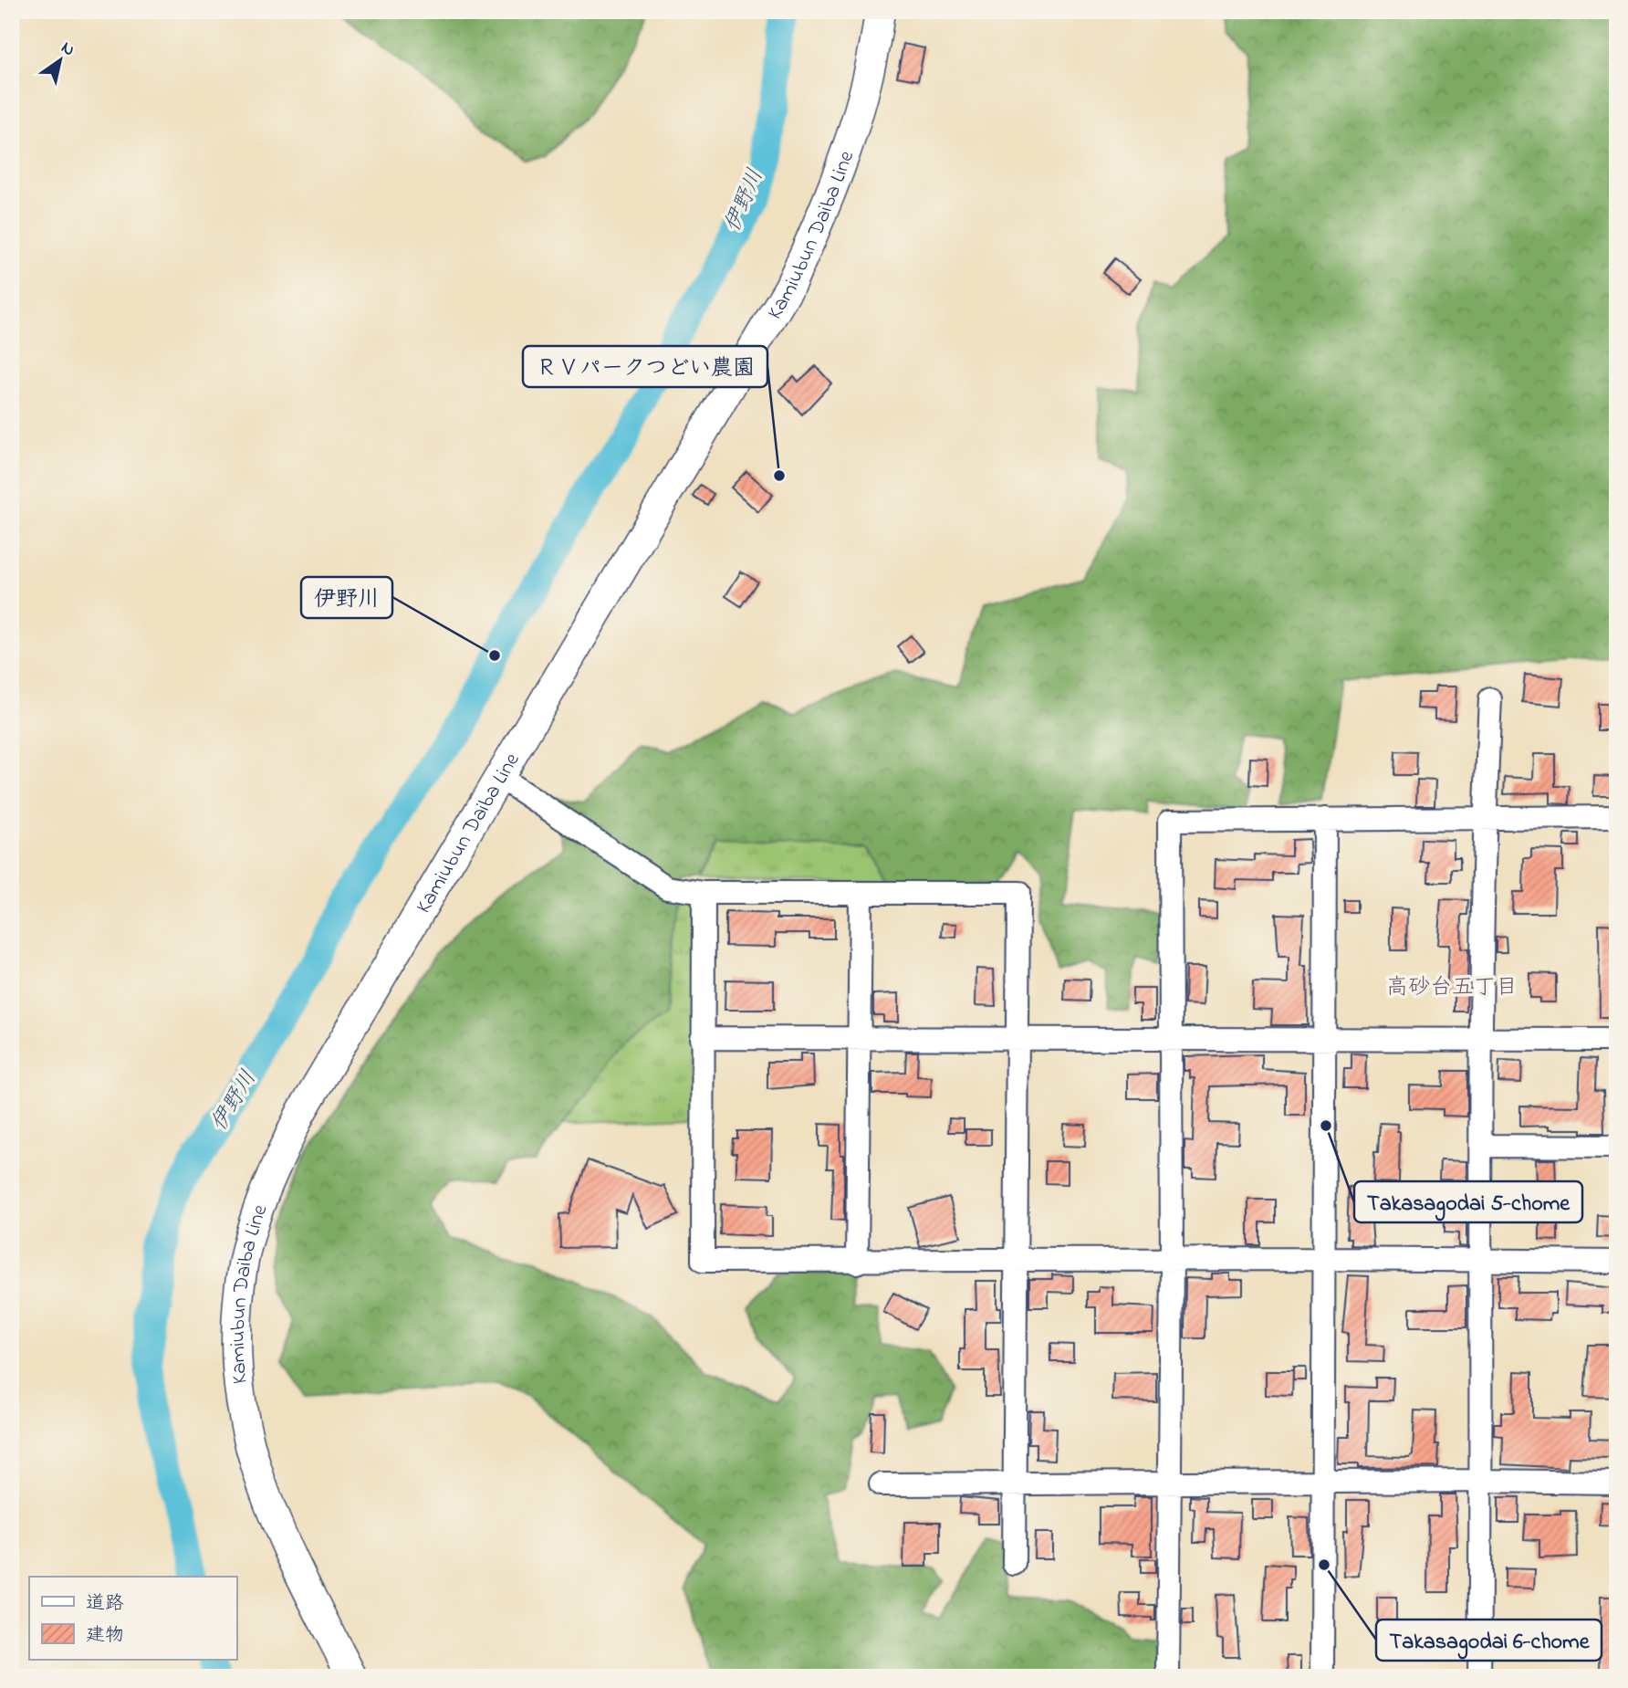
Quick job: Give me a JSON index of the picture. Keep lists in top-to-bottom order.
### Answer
{
  "streets": {
    "main road": ["Kamiubun Daiba Line"]
  },
  "districts": ["高砂台五丁目"],
  "water": ["伊野川"],
  "places": [
    "ＲＶパークつどい農園",
    "伊野川",
    "Takasagodai 5-chome",
    "Takasagodai 6-chome"
  ],
  "legend": ["道路", "建物"],
  "north": "top right"
}
